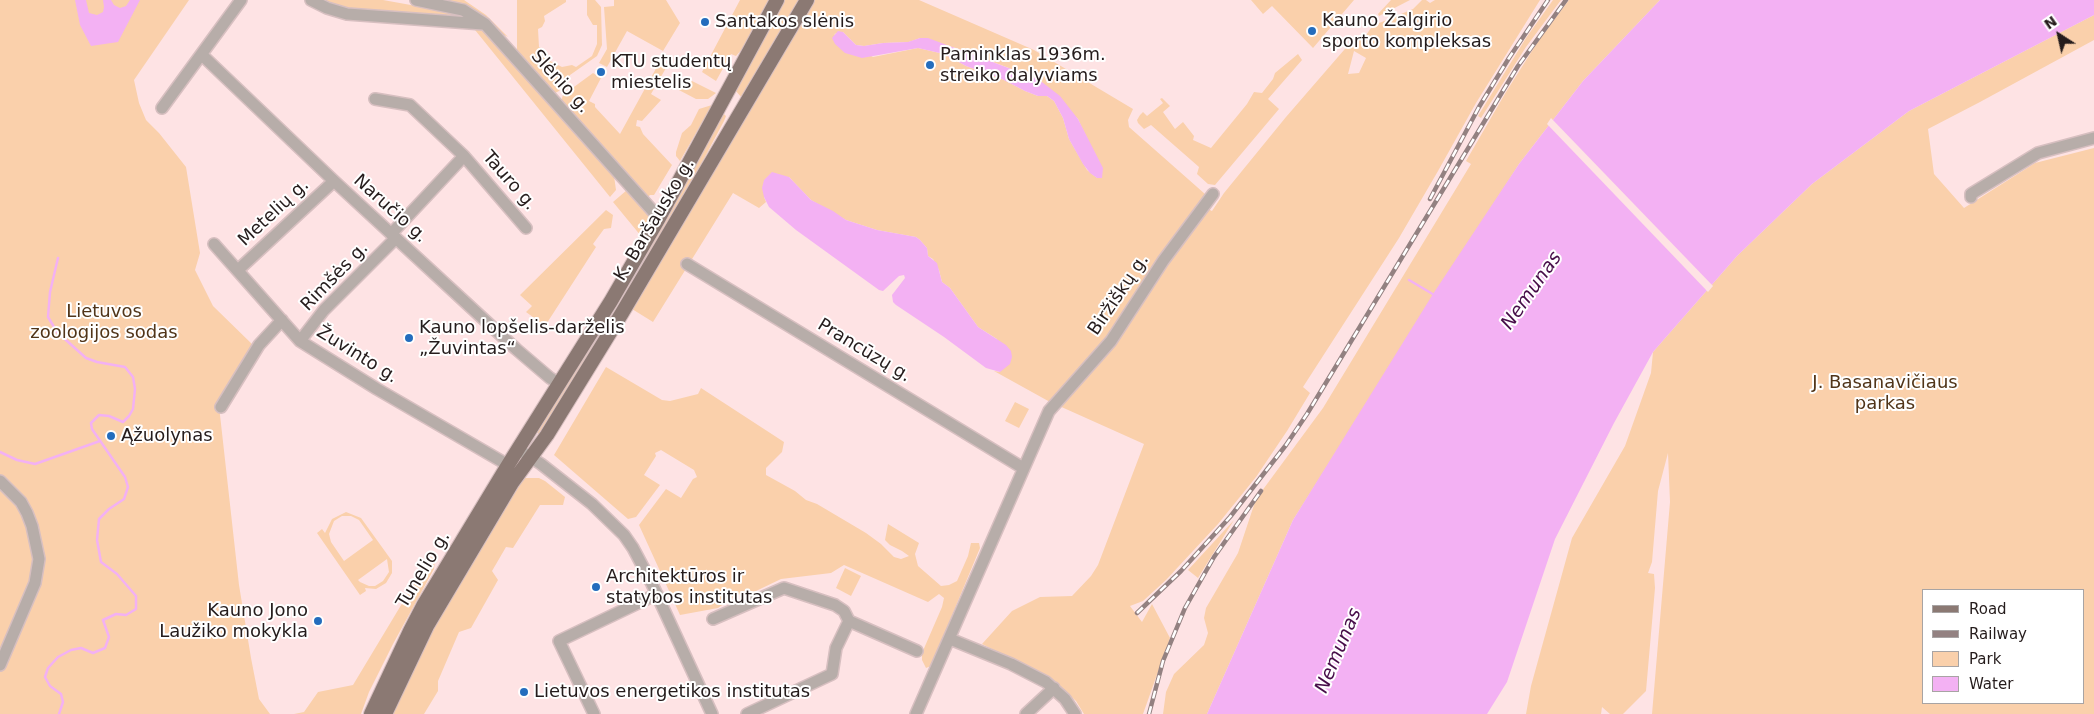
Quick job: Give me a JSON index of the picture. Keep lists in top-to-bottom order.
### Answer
{
  "streets": {
    "main road": ["K. Baršausko g.", "Tunelio g."],
    "street": [
      "Slėnio g.",
      "Tauro g.",
      "Naručio g.",
      "Metelių g.",
      "Rimšės g.",
      "Biržiškų g.",
      "Prancūzų g.",
      "Žuvinto g."
    ]
  },
  "crossings": [
    ["Slėnio g.", "K. Baršausko g."],
    ["Tauro g.", "Naručio g."],
    ["Tauro g.", "Rimšės g."],
    ["Naručio g.", "Metelių g."],
    ["Naručio g.", "K. Baršausko g."],
    ["Naručio g.", "Rimšės g."],
    ["Metelių g.", "Žuvinto g."],
    ["K. Baršausko g.", "Tunelio g."],
    ["Rimšės g.", "Žuvinto g."],
    ["Biržiškų g.", "Prancūzų g."],
    ["Žuvinto g.", "Tunelio g."]
  ],
  "water": ["Nemunas"],
  "parks": ["Lietuvos zoologijos sodas", "J. Basanavičiaus parkas"],
  "places": [
    "Santakos slėnis",
    "Kauno Žalgirio sporto kompleksas",
    "Paminklas 1936m. streiko dalyviams",
    "KTU studentų miestelis",
    "Kauno lopšelis-darželis „Žuvintas“",
    "Ąžuolynas",
    "Architektūros ir statybos institutas",
    "Kauno Jono Laužiko mokykla",
    "Lietuvos energetikos institutas"
  ],
  "legend": [
    "Road",
    "Railway",
    "Park",
    "Water"
  ],
  "north": "top left"
}
